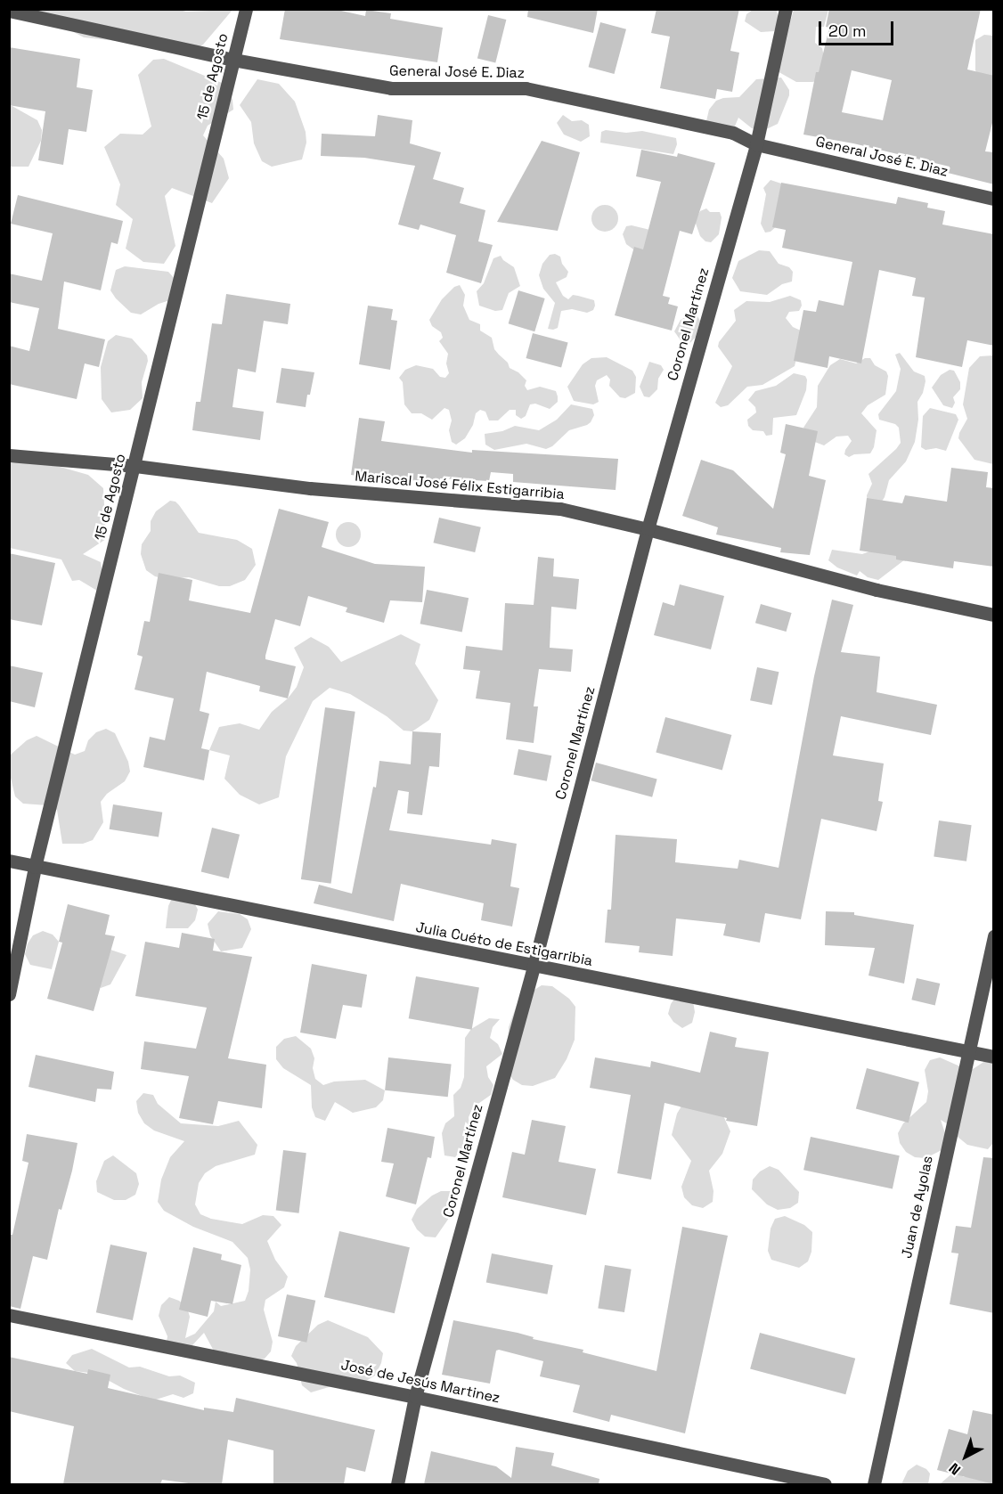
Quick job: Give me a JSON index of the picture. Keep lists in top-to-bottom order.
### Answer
{
  "streets": {
    "street": [
      "General José E. Diaz",
      "15 de Agosto",
      "Coronel Martínez",
      "Mariscal José Félix Estigarribia",
      "Julia Cuéto de Estigarribia",
      "Juan de Ayolas",
      "José de Jesús Martinez"
    ]
  },
  "crossings": [
    ["General José E. Diaz", "15 de Agosto"],
    ["General José E. Diaz", "Coronel Martínez"],
    ["15 de Agosto", "Mariscal José Félix Estigarribia"],
    ["15 de Agosto", "Julia Cuéto de Estigarribia"],
    ["Coronel Martínez", "Mariscal José Félix Estigarribia"],
    ["Coronel Martínez", "Julia Cuéto de Estigarribia"],
    ["Coronel Martínez", "José de Jesús Martinez"],
    ["Julia Cuéto de Estigarribia", "Juan de Ayolas"]
  ],
  "scale_bar": "20 m",
  "north": "bottom left"
}
